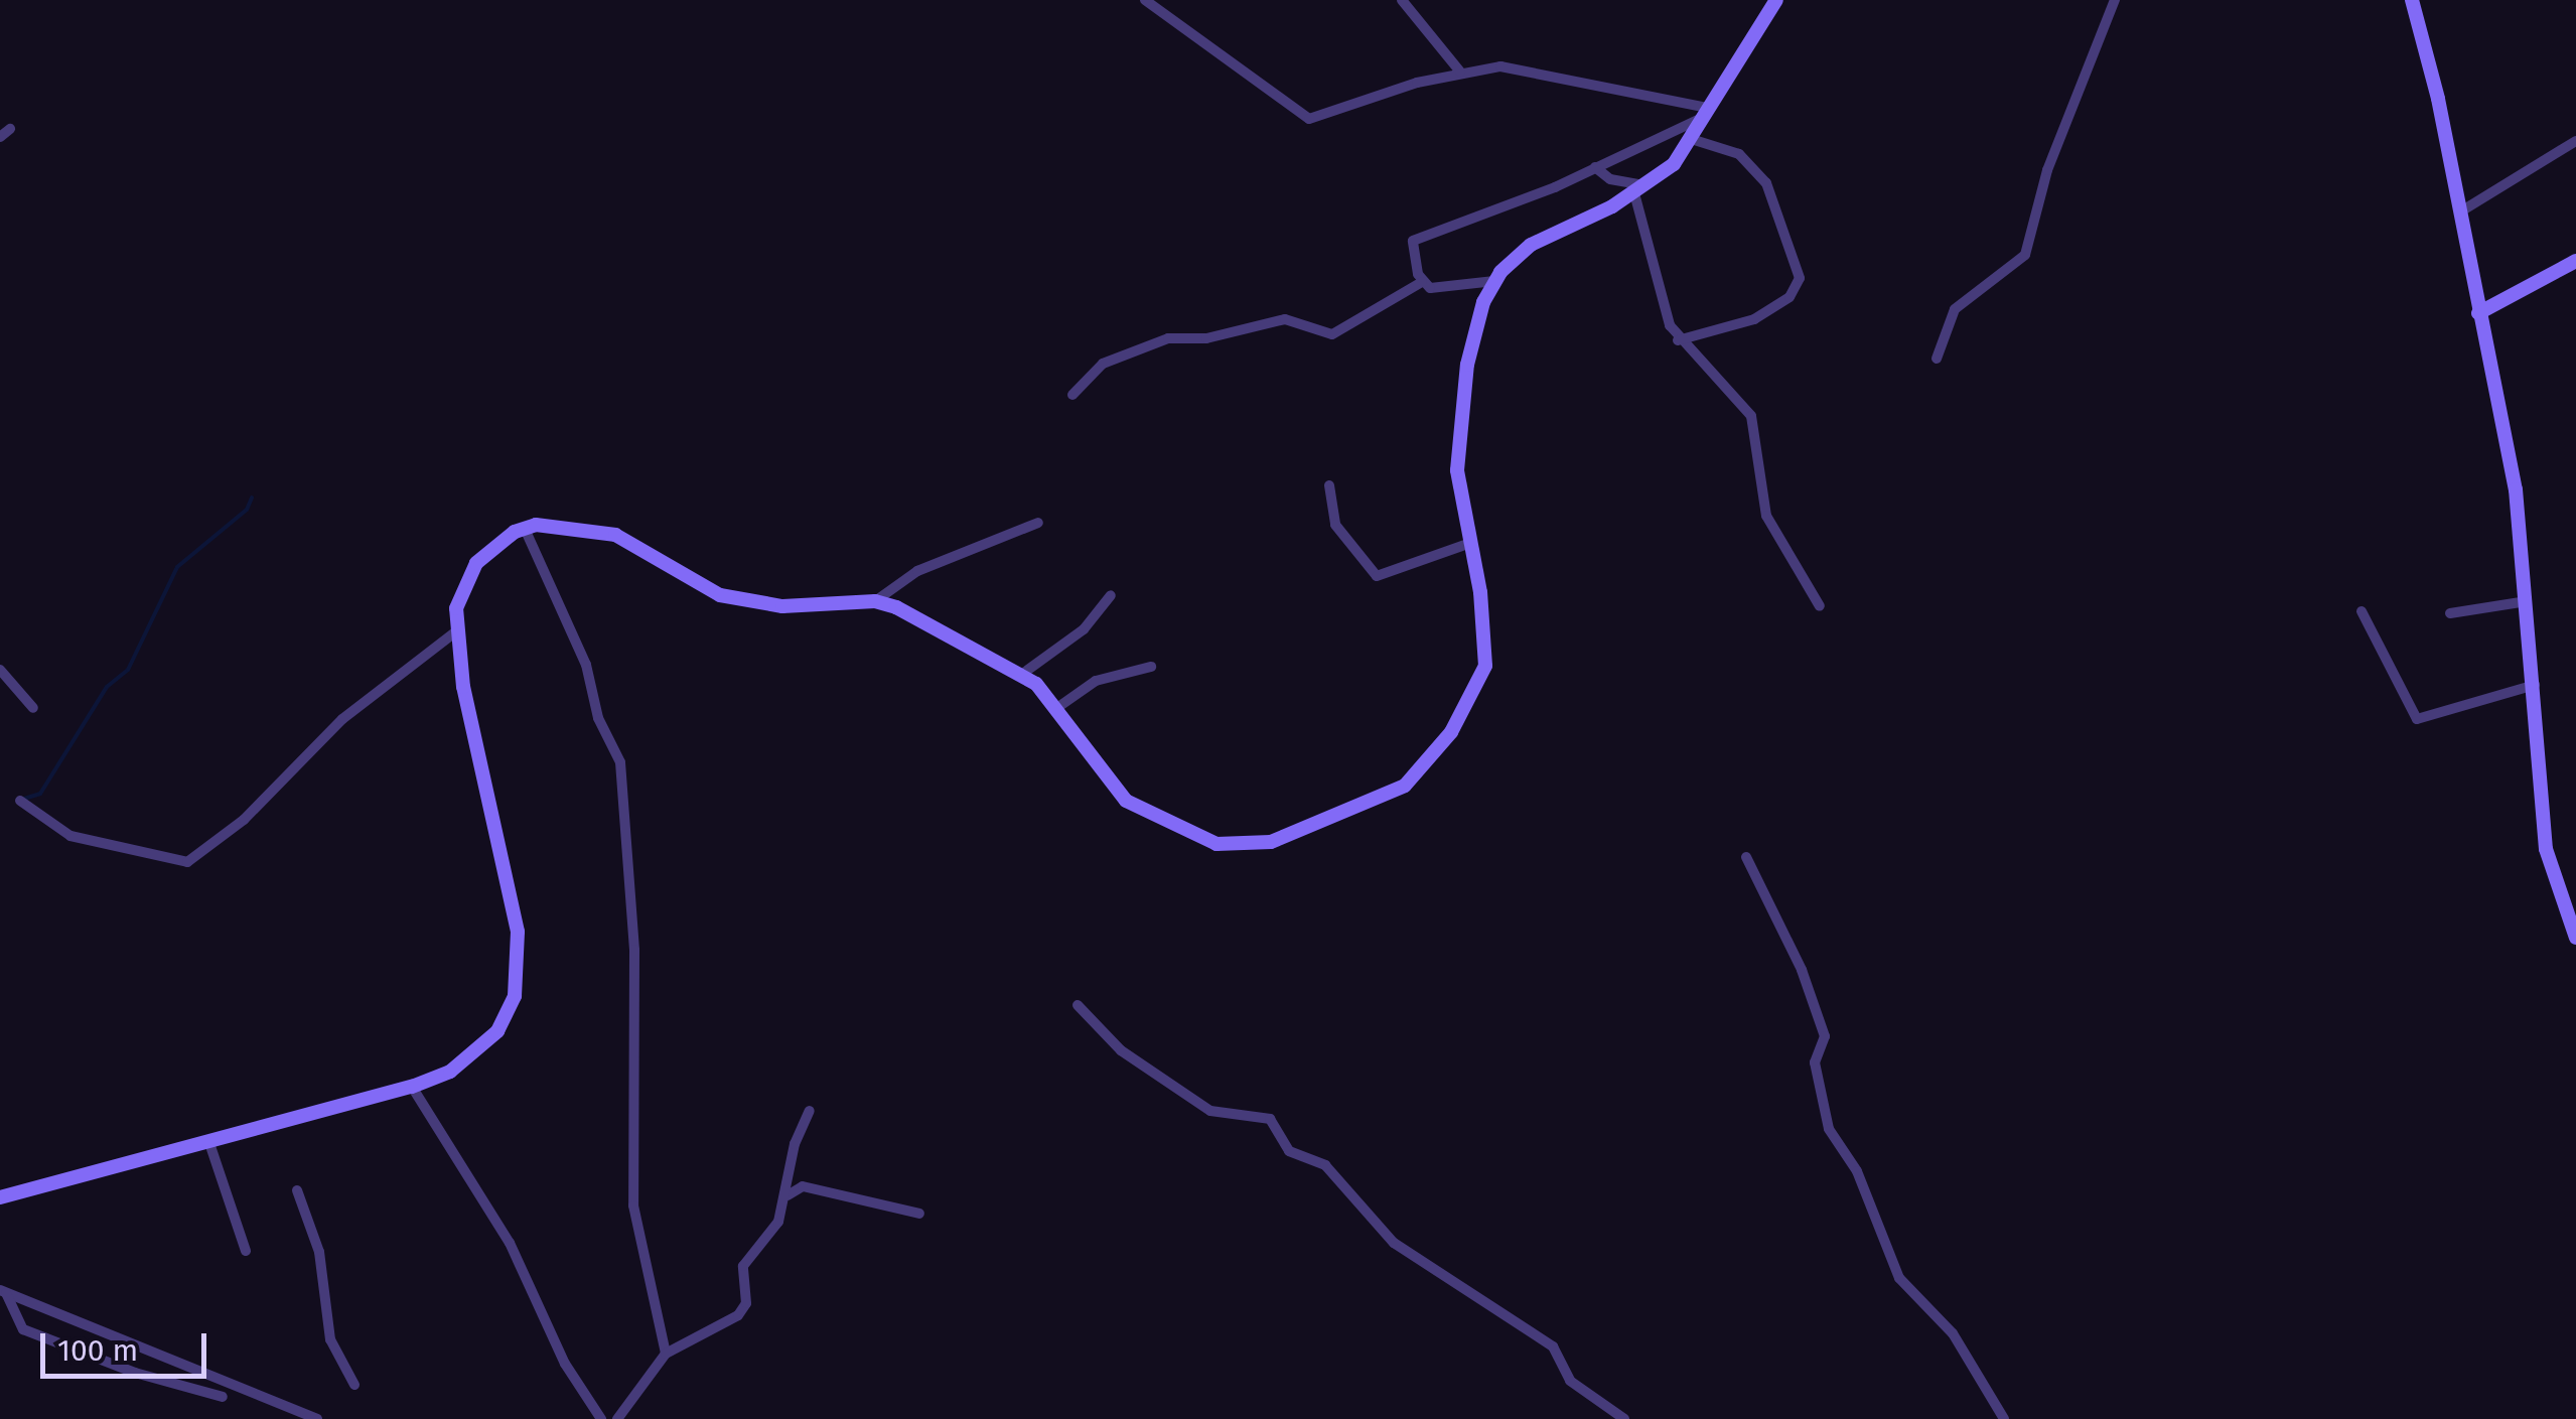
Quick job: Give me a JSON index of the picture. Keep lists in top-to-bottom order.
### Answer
{
  "scale_bar": "100 m"
}
